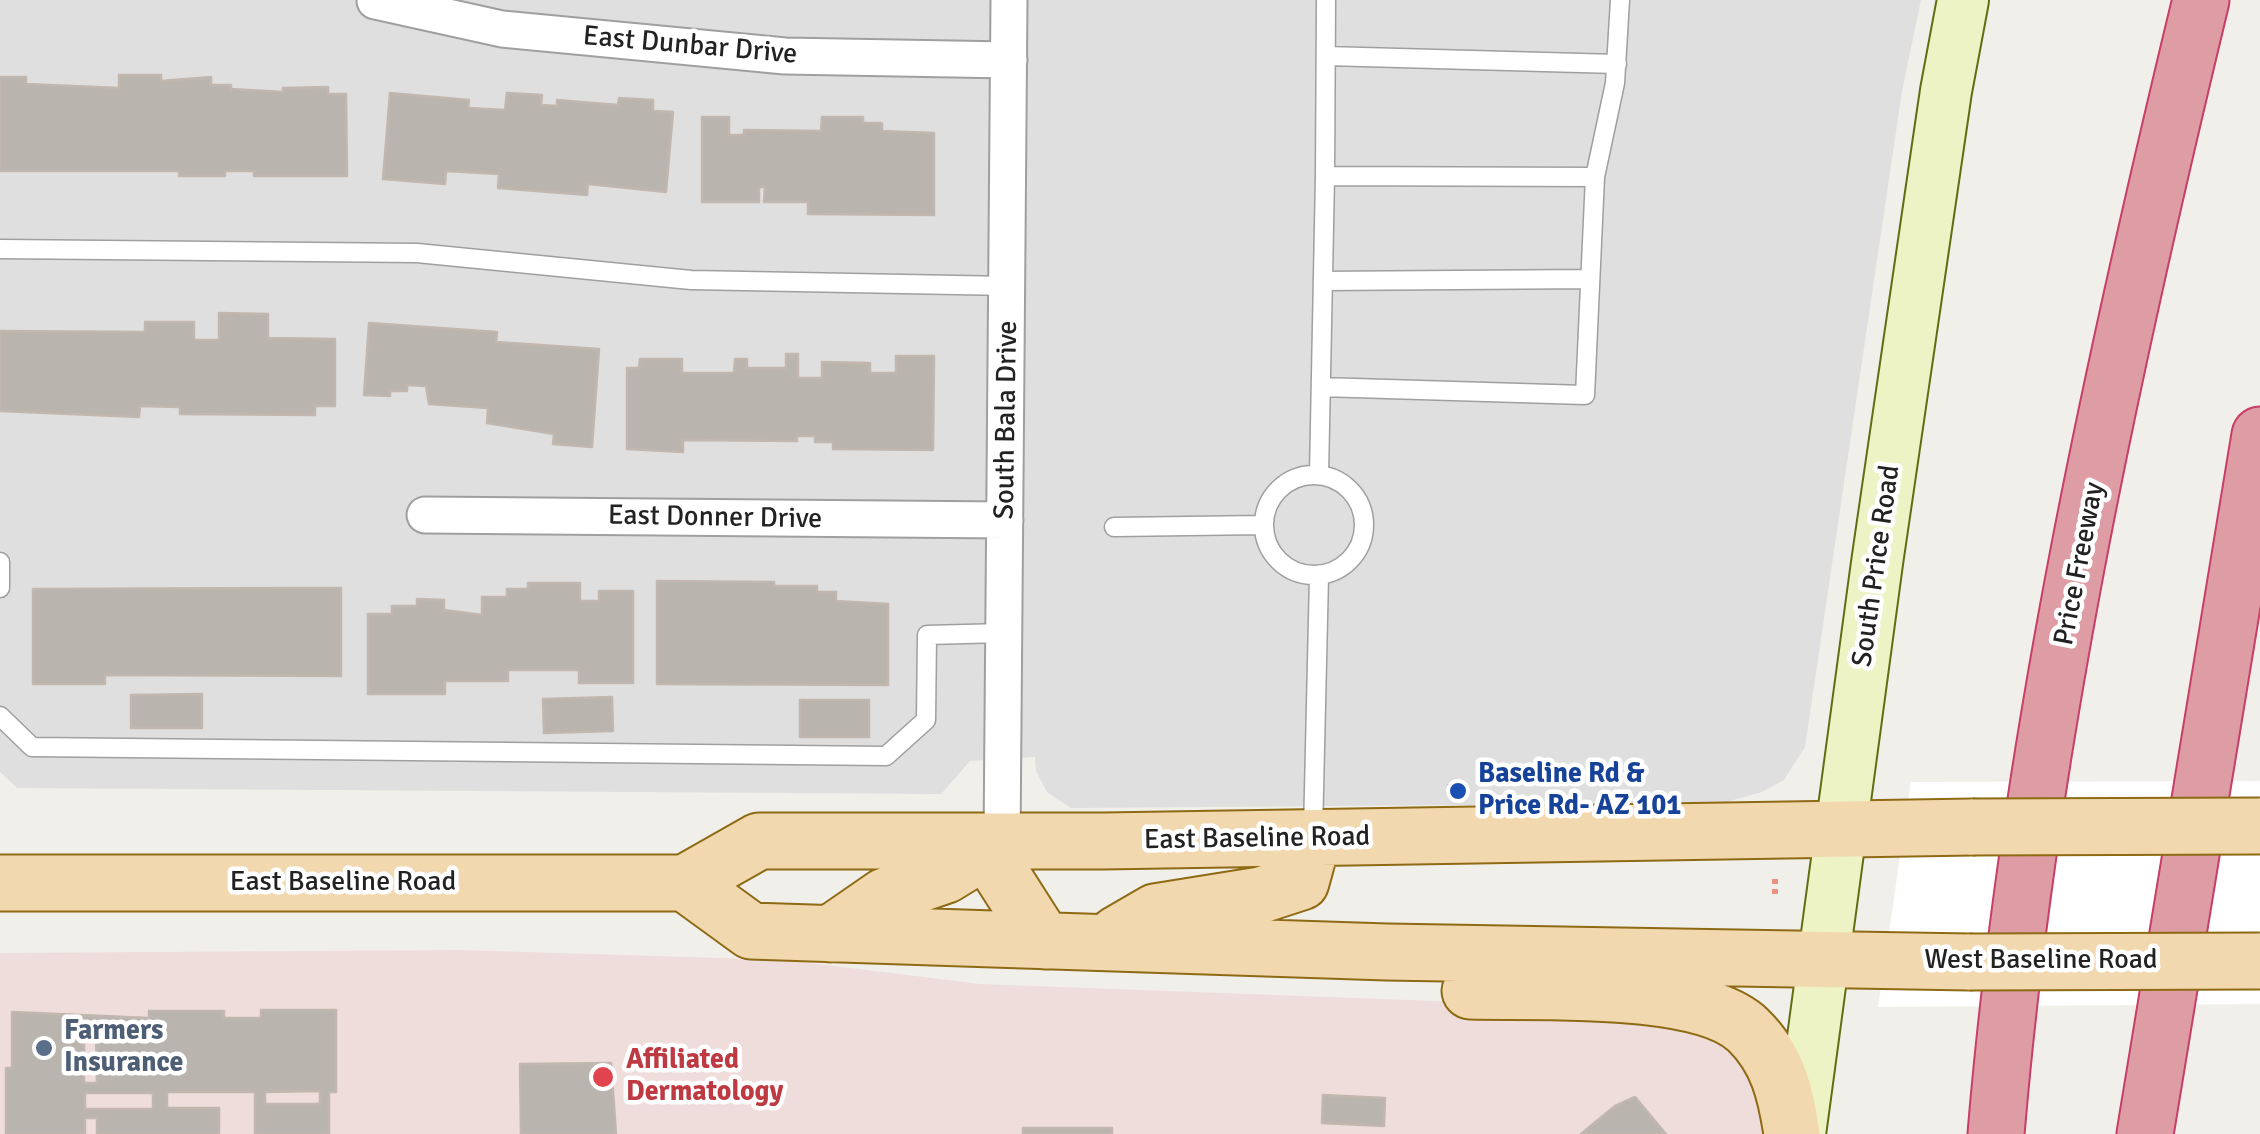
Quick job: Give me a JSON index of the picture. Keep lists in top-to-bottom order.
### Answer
{
  "streets": {
    "highway": ["Price Freeway"],
    "main road": ["South Price Road", "East Baseline Road", "West Baseline Road"],
    "street": ["East Dunbar Drive", "South Bala Drive", "East Donner Drive"]
  },
  "crossings": [
    ["East Dunbar Drive", "South Bala Drive"],
    ["South Bala Drive", "East Donner Drive"],
    ["South Bala Drive", "East Baseline Road"],
    ["South Price Road", "East Baseline Road"],
    ["South Price Road", "West Baseline Road"]
  ],
  "places": ["Baseline Rd & Price Rd- AZ 101", "Farmers Insurance", "Affiliated Dermatology"]
}
